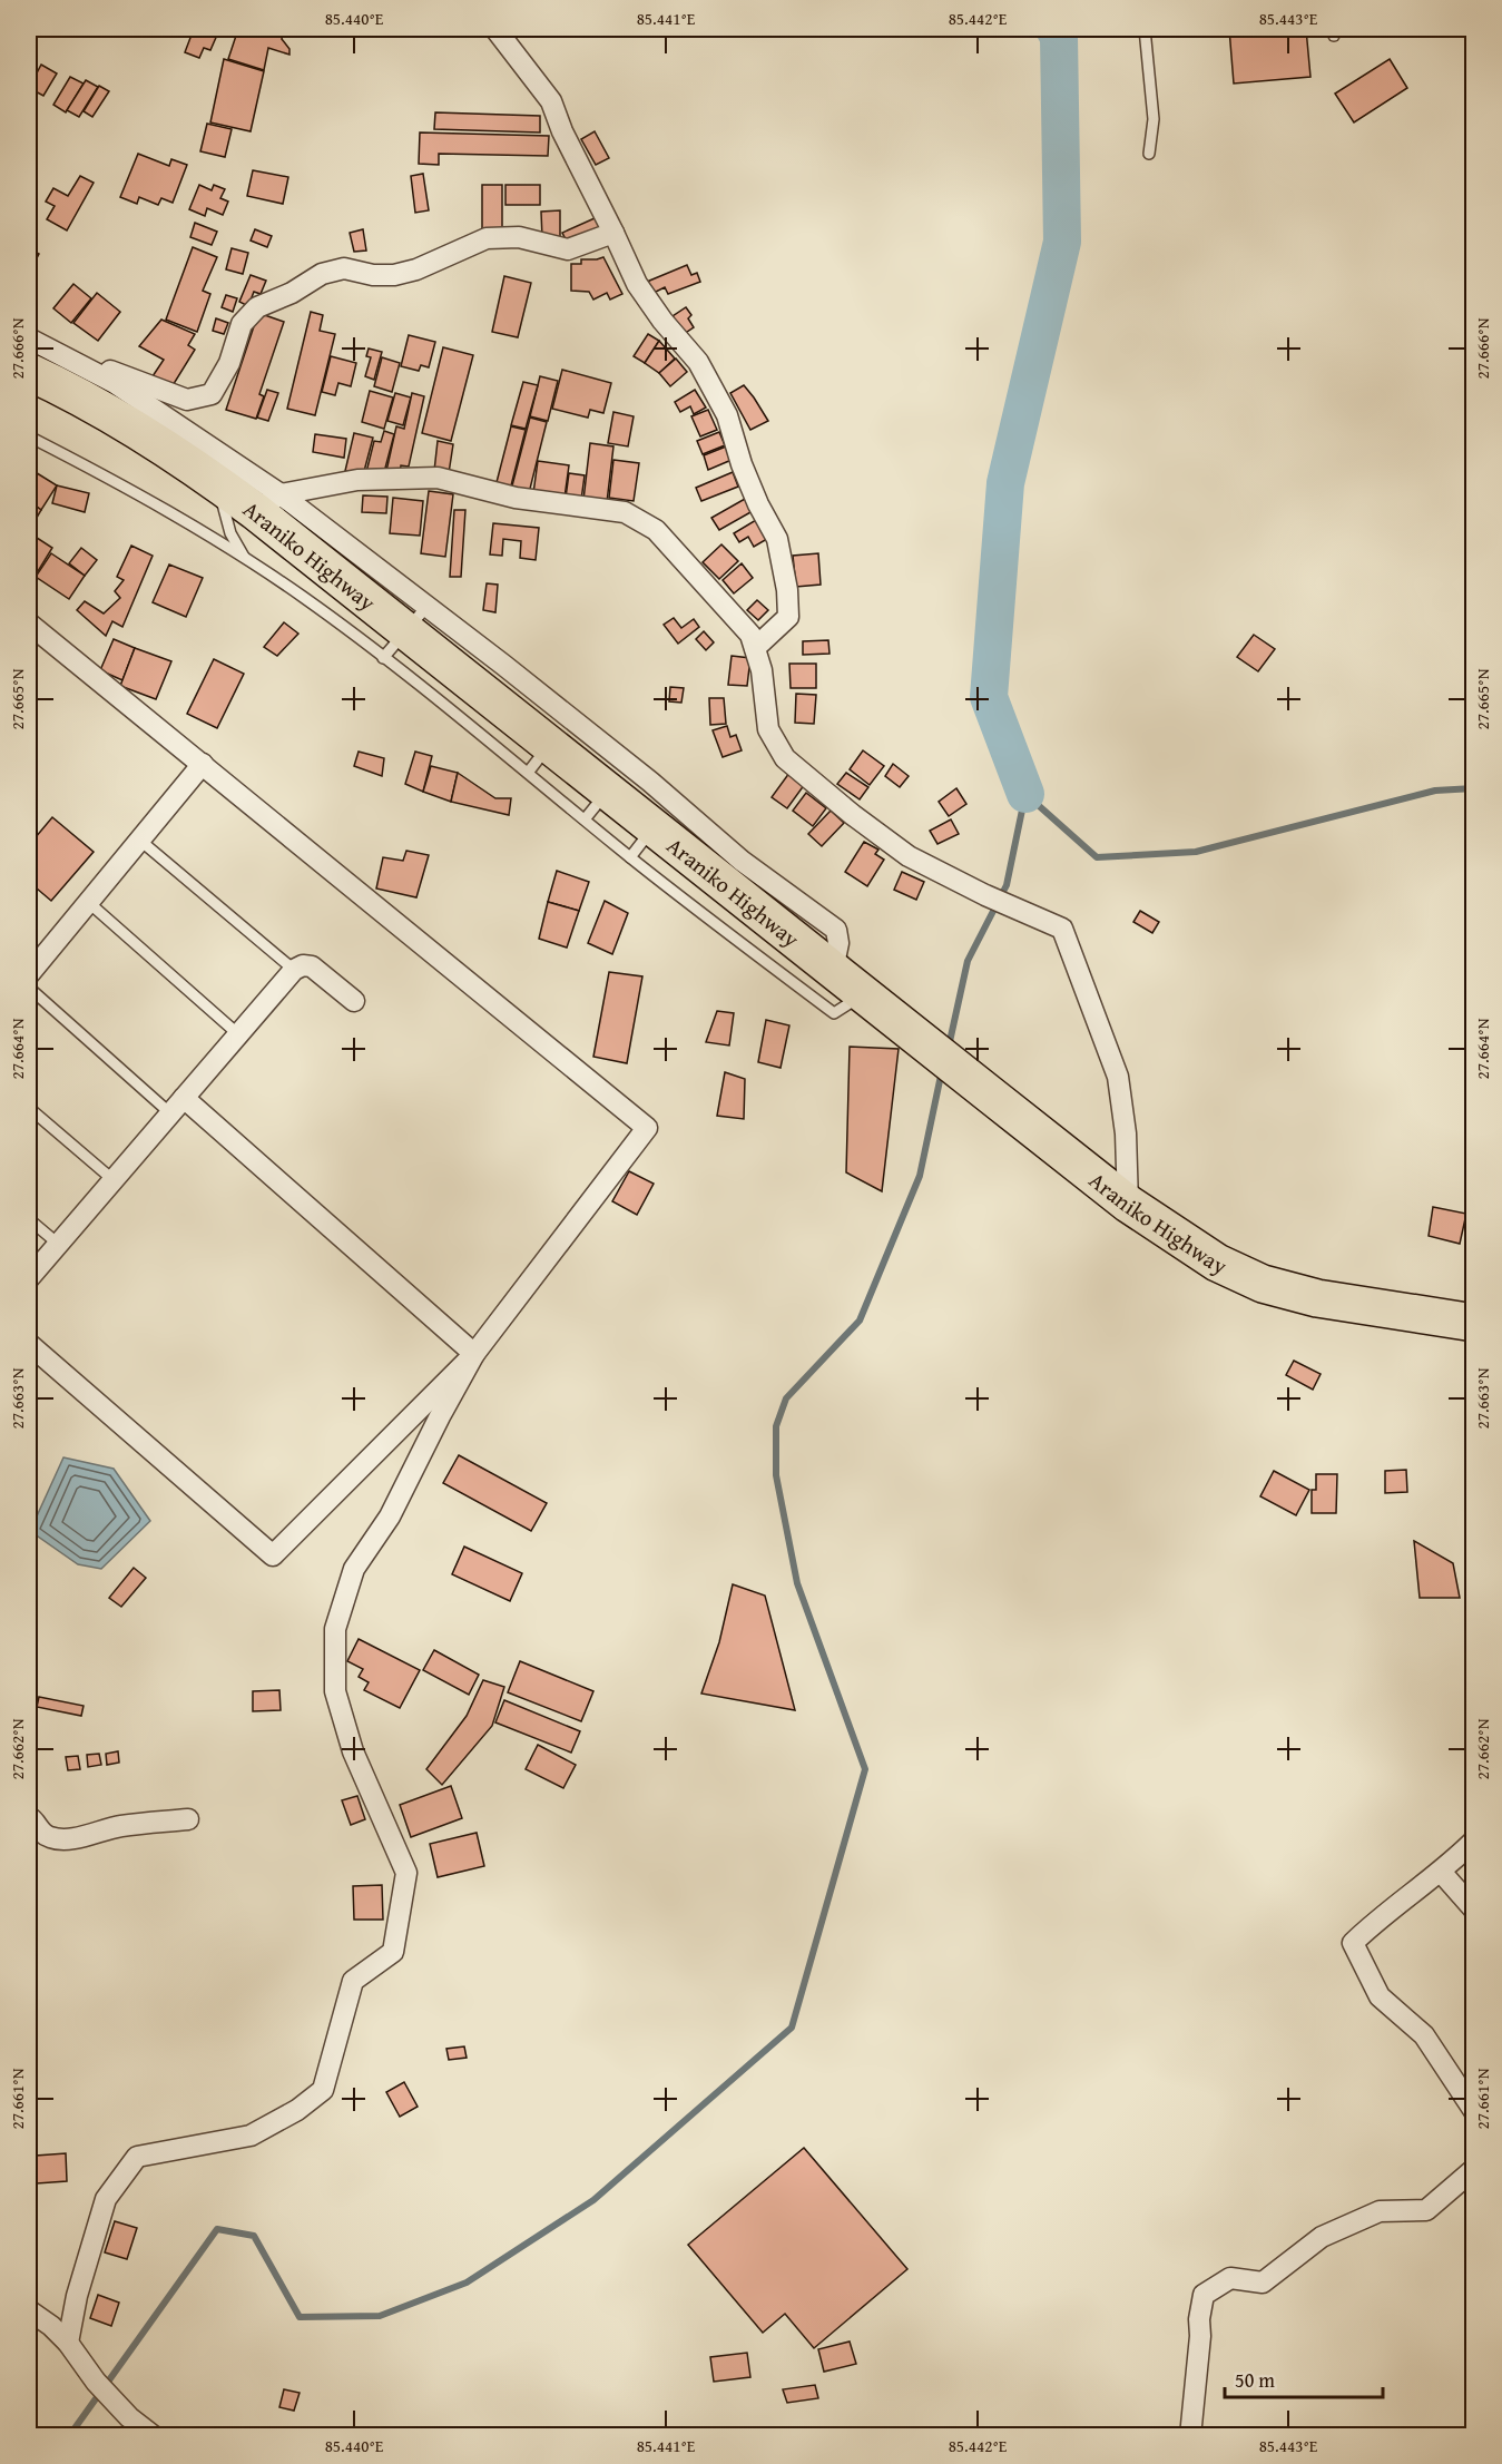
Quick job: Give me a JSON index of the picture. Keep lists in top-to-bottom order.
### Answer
{
  "streets": {
    "highway": ["Araniko Highway"]
  },
  "scale_bar": "50 m",
  "coordinates": [
    "85.440°E",
    "85.441°E",
    "85.442°E",
    "85.443°E",
    "27.666°N",
    "27.665°N",
    "27.664°N",
    "27.663°N",
    "27.662°N",
    "27.661°N"
  ]
}
